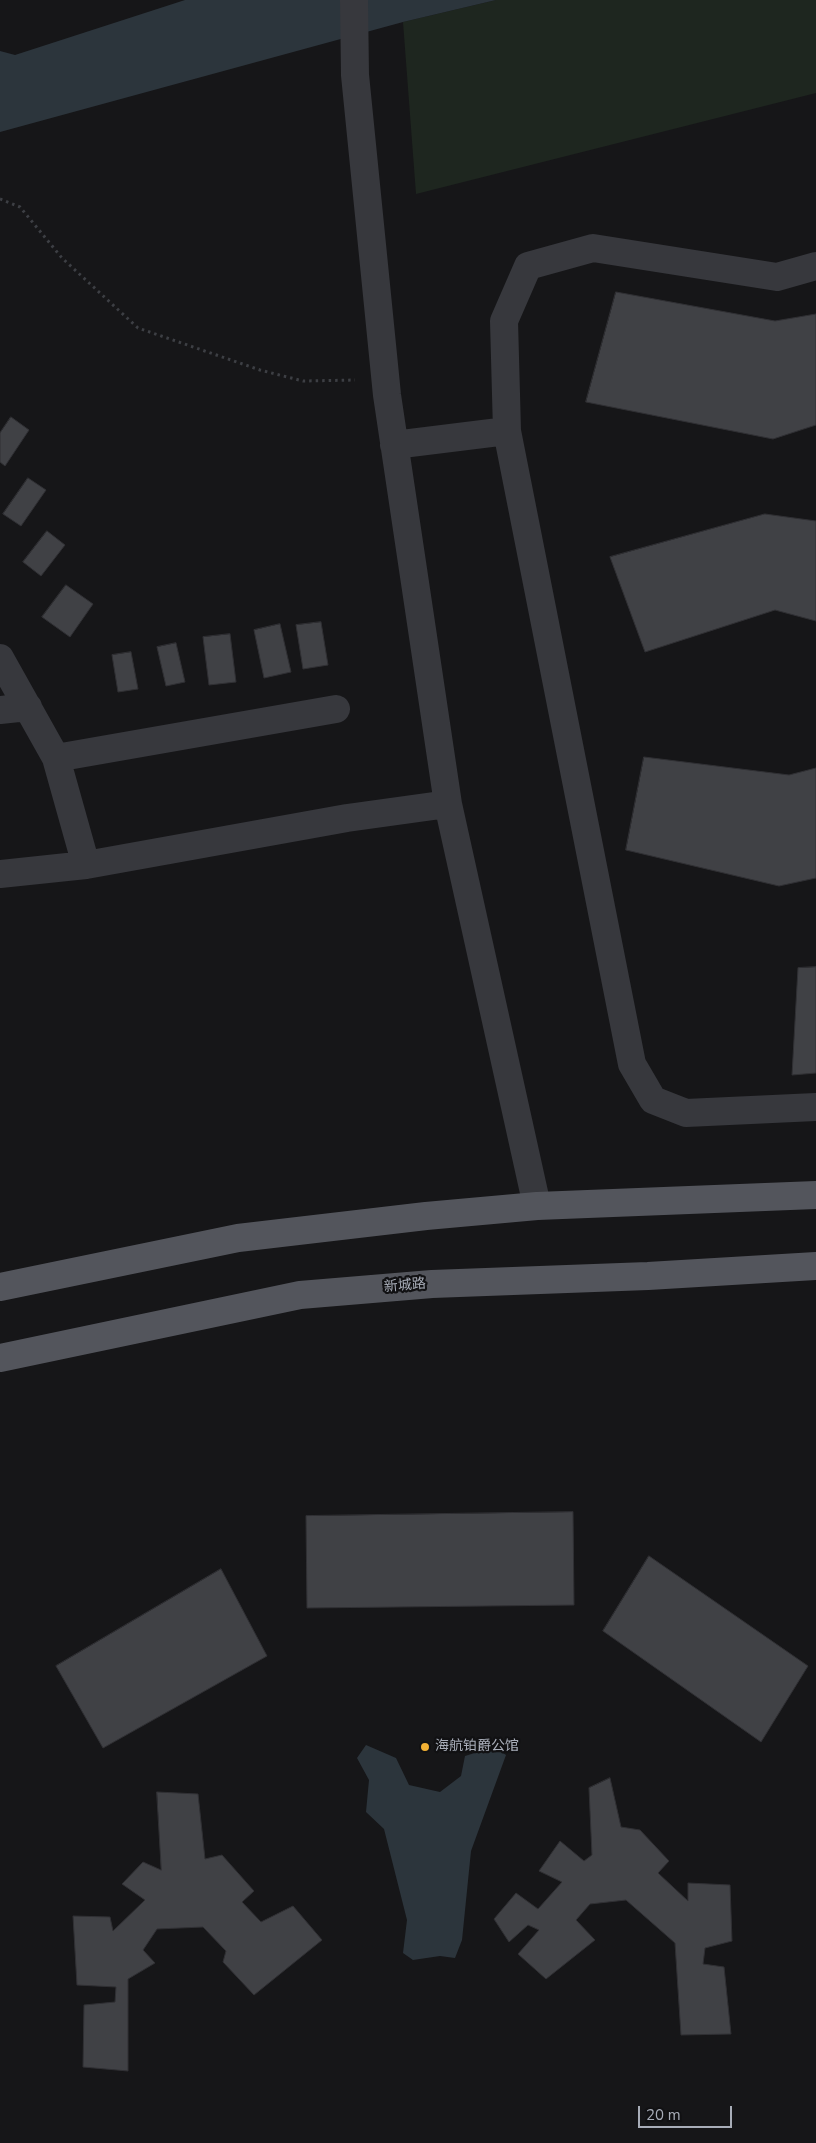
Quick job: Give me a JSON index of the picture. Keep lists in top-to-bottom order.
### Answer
{
  "streets": {
    "main road": ["新城路"]
  },
  "places": ["海航铂爵公馆"],
  "scale_bar": "20 m"
}
